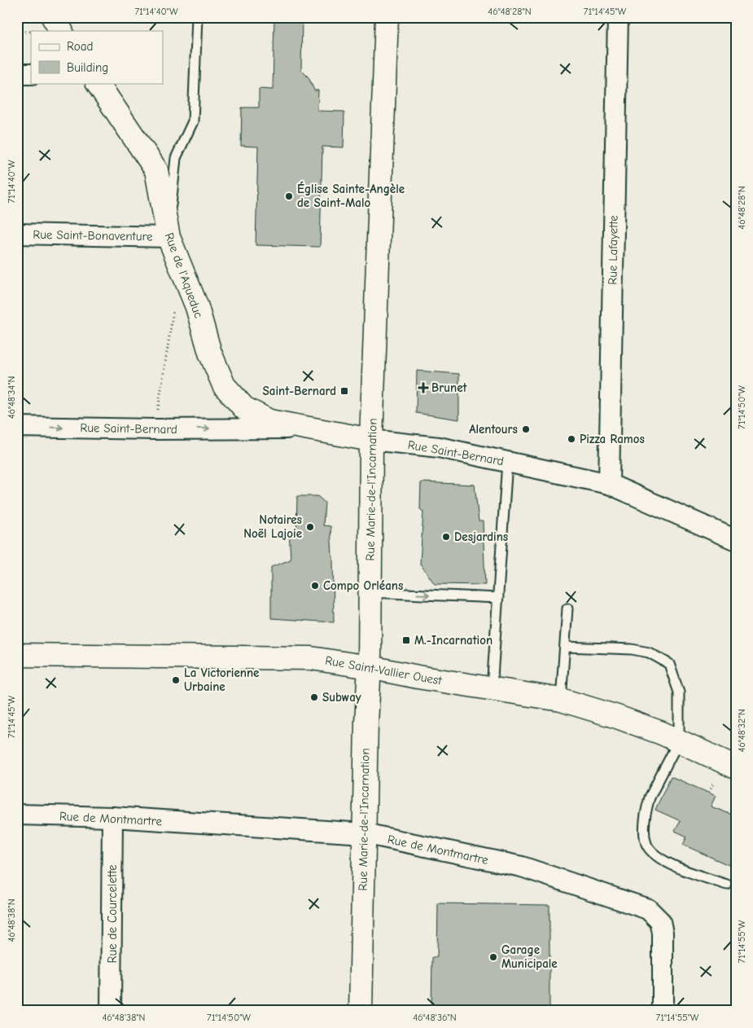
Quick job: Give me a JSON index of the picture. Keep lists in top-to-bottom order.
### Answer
{
  "streets": {
    "street": [
      "Rue Saint-Bonaventure",
      "Rue Lafayette",
      "Rue de l'Aqueduc",
      "Rue Saint-Bernard",
      "Rue Marie-de-l'Incarnation",
      "Rue Saint-Vallier Ouest",
      "Rue de Montmartre",
      "Rue de Courcelette"
    ]
  },
  "crossings": [
    ["Rue Saint-Bonaventure", "Rue de l'Aqueduc"],
    ["Rue Lafayette", "Rue Saint-Bernard"],
    ["Rue de l'Aqueduc", "Rue Saint-Bernard"],
    ["Rue Saint-Bernard", "Rue Marie-de-l'Incarnation"],
    ["Rue Marie-de-l'Incarnation", "Rue Saint-Vallier Ouest"],
    ["Rue Marie-de-l'Incarnation", "Rue de Montmartre"],
    ["Rue de Montmartre", "Rue de Courcelette"]
  ],
  "one_way": ["Rue Saint-Bernard"],
  "places": {
    "other": [
      "Église Sainte-Angèle de Saint-Malo",
      "Alentours",
      "Pizza Ramos",
      "Notaires Noël Lajoie",
      "Desjardins",
      "Compo Orléans",
      "La Victorienne Urbaine",
      "Subway",
      "Garage Municipale"
    ],
    "health": ["Brunet"],
    "transit": ["Saint-Bernard", "M.-Incarnation"]
  },
  "legend": ["Road", "Building"],
  "coordinates": [
    "71°14'40\"W",
    "46°48'28\"N",
    "71°14'45\"W",
    "46°48'34\"N",
    "71°14'50\"W",
    "46°48'32\"N",
    "46°48'38\"N",
    "71°14'55\"W",
    "46°48'36\"N"
  ]
}
